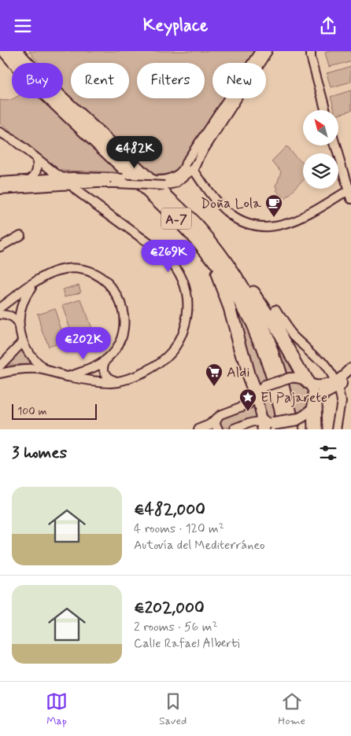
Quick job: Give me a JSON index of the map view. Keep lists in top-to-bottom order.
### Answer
{
  "streets": {
    "highway": ["A-7"]
  },
  "places": {
    "cafe": ["Doña Lola"],
    "supermarket": ["Aldi"],
    "place": ["El Pajarete"]
  },
  "scale_bar": "100 m",
  "north": "top left",
  "page": {
    "header": "Keyplace",
    "chip": [
      "Buy",
      "Rent",
      "Filters",
      "New"
    ],
    "price": ["€482K", "€269K", "€202K"],
    "scale": "100 m",
    "heading": "3 homes",
    "list": [
      {
        "name": "€482,000",
        "note": "4 rooms · 120 m² · Autovía del Mediterráneo"
      },
      {
        "name": "€202,000",
        "note": "2 rooms · 56 m² · Calle Rafael Alberti"
      }
    ],
    "tabs": ["Map", "Saved", "Home"]
  }
}
